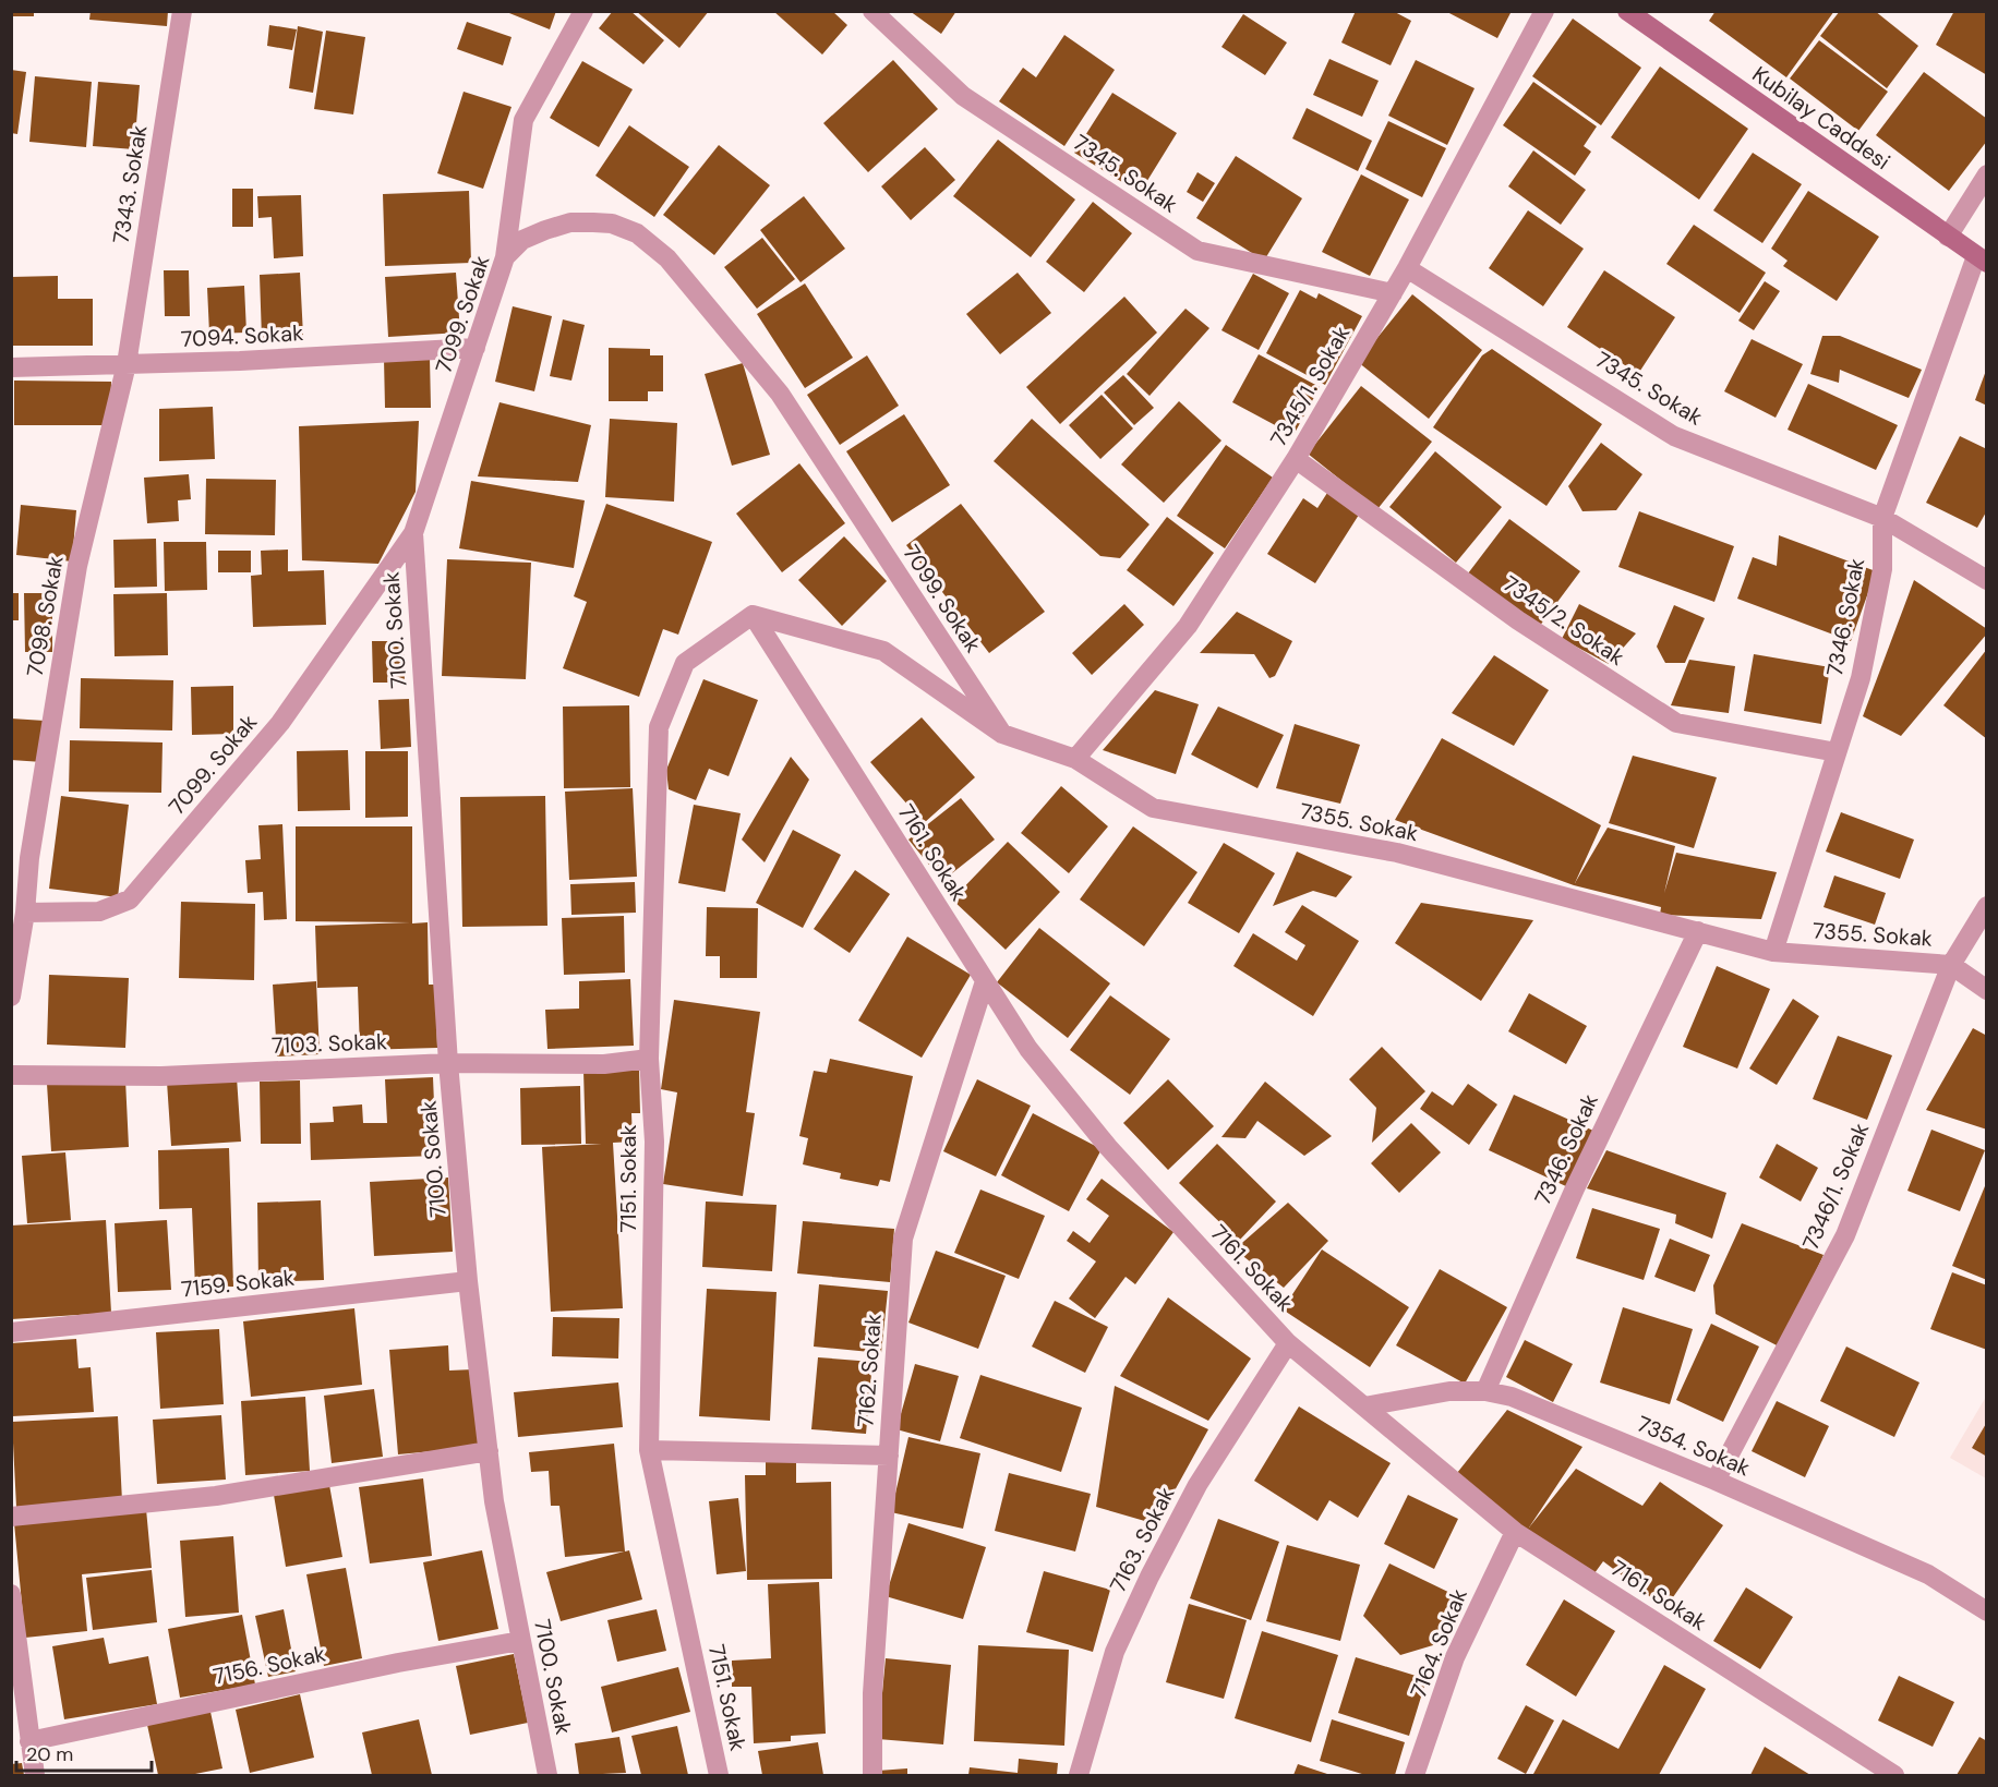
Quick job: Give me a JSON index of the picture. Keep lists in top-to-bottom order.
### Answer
{
  "streets": {
    "street": [
      "Kubilay Caddesi",
      "7345. Sokak",
      "7343. Sokak",
      "7099. Sokak",
      "7094. Sokak",
      "7345/1. Sokak",
      "7098. Sokak",
      "7346. Sokak",
      "7345/2. Sokak",
      "7100. Sokak",
      "7355. Sokak",
      "7161. Sokak",
      "7103. Sokak",
      "7151. Sokak",
      "7346/1. Sokak",
      "7159. Sokak",
      "7162. Sokak",
      "7354. Sokak",
      "7163. Sokak",
      "7164. Sokak",
      "7156. Sokak"
    ]
  },
  "crossings": [
    ["Kubilay Caddesi", "7346. Sokak"],
    ["7345. Sokak", "7345/1. Sokak"],
    ["7345. Sokak", "7346. Sokak"],
    ["7343. Sokak", "7094. Sokak"],
    ["7343. Sokak", "7098. Sokak"],
    ["7099. Sokak", "7094. Sokak"],
    ["7099. Sokak", "7098. Sokak"],
    ["7099. Sokak", "7100. Sokak"],
    ["7099. Sokak", "7355. Sokak"],
    ["7094. Sokak", "7098. Sokak"],
    ["7345/1. Sokak", "7345/2. Sokak"],
    ["7345/1. Sokak", "7355. Sokak"],
    ["7346. Sokak", "7345/2. Sokak"],
    ["7346. Sokak", "7355. Sokak"],
    ["7346. Sokak", "7354. Sokak"],
    ["7100. Sokak", "7103. Sokak"],
    ["7100. Sokak", "7159. Sokak"],
    ["7100. Sokak", "7156. Sokak"],
    ["7355. Sokak", "7161. Sokak"],
    ["7355. Sokak", "7151. Sokak"],
    ["7355. Sokak", "7346/1. Sokak"],
    ["7161. Sokak", "7151. Sokak"],
    ["7161. Sokak", "7162. Sokak"],
    ["7161. Sokak", "7354. Sokak"],
    ["7161. Sokak", "7163. Sokak"],
    ["7161. Sokak", "7164. Sokak"],
    ["7103. Sokak", "7151. Sokak"],
    ["7346/1. Sokak", "7354. Sokak"]
  ],
  "scale_bar": "20 m"
}
